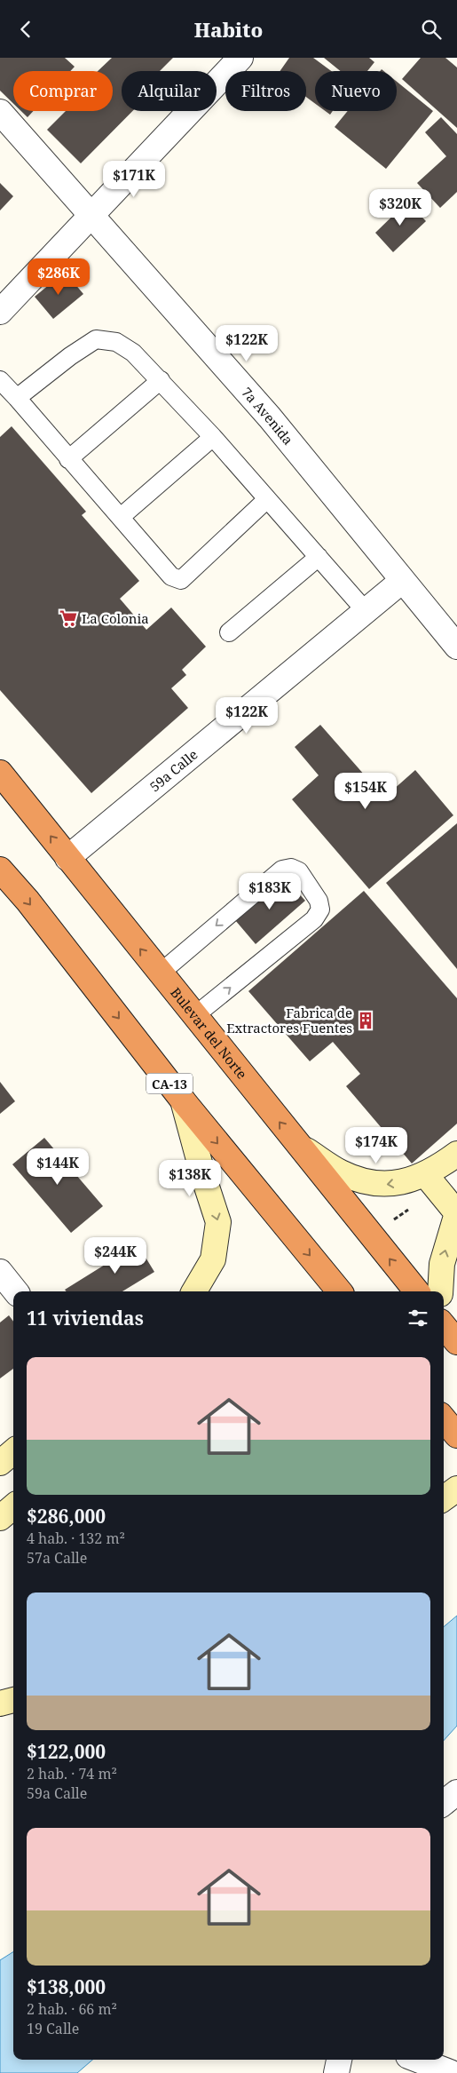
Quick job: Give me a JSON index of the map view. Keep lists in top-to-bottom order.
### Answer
{
  "streets": {
    "highway": ["Bulevar del Norte", "CA-13"],
    "street": ["7a Avenida", "59a Calle"]
  },
  "crossings": [
    ["7a Avenida", "59a Calle"],
    ["59a Calle", "Bulevar del Norte"]
  ],
  "places": {
    "supermarket": ["La Colonia"],
    "building": ["Fabrica de Extractores Fuentes"]
  },
  "page": {
    "header": "Habito",
    "chip": [
      "Comprar",
      "Alquilar",
      "Filtros",
      "Nuevo"
    ],
    "price": [
      "$171K",
      "$320K",
      "$286K",
      "$122K",
      "$122K",
      "$154K",
      "$183K",
      "$174K",
      "$144K",
      "$138K",
      "$244K"
    ],
    "heading": "11 viviendas",
    "list": [
      {
        "name": "$286,000",
        "note": "4 hab. · 132 m² · 57a Calle"
      },
      {
        "name": "$122,000",
        "note": "2 hab. · 74 m² · 59a Calle"
      },
      {
        "name": "$138,000",
        "note": "2 hab. · 66 m² · 19 Calle"
      }
    ]
  }
}
